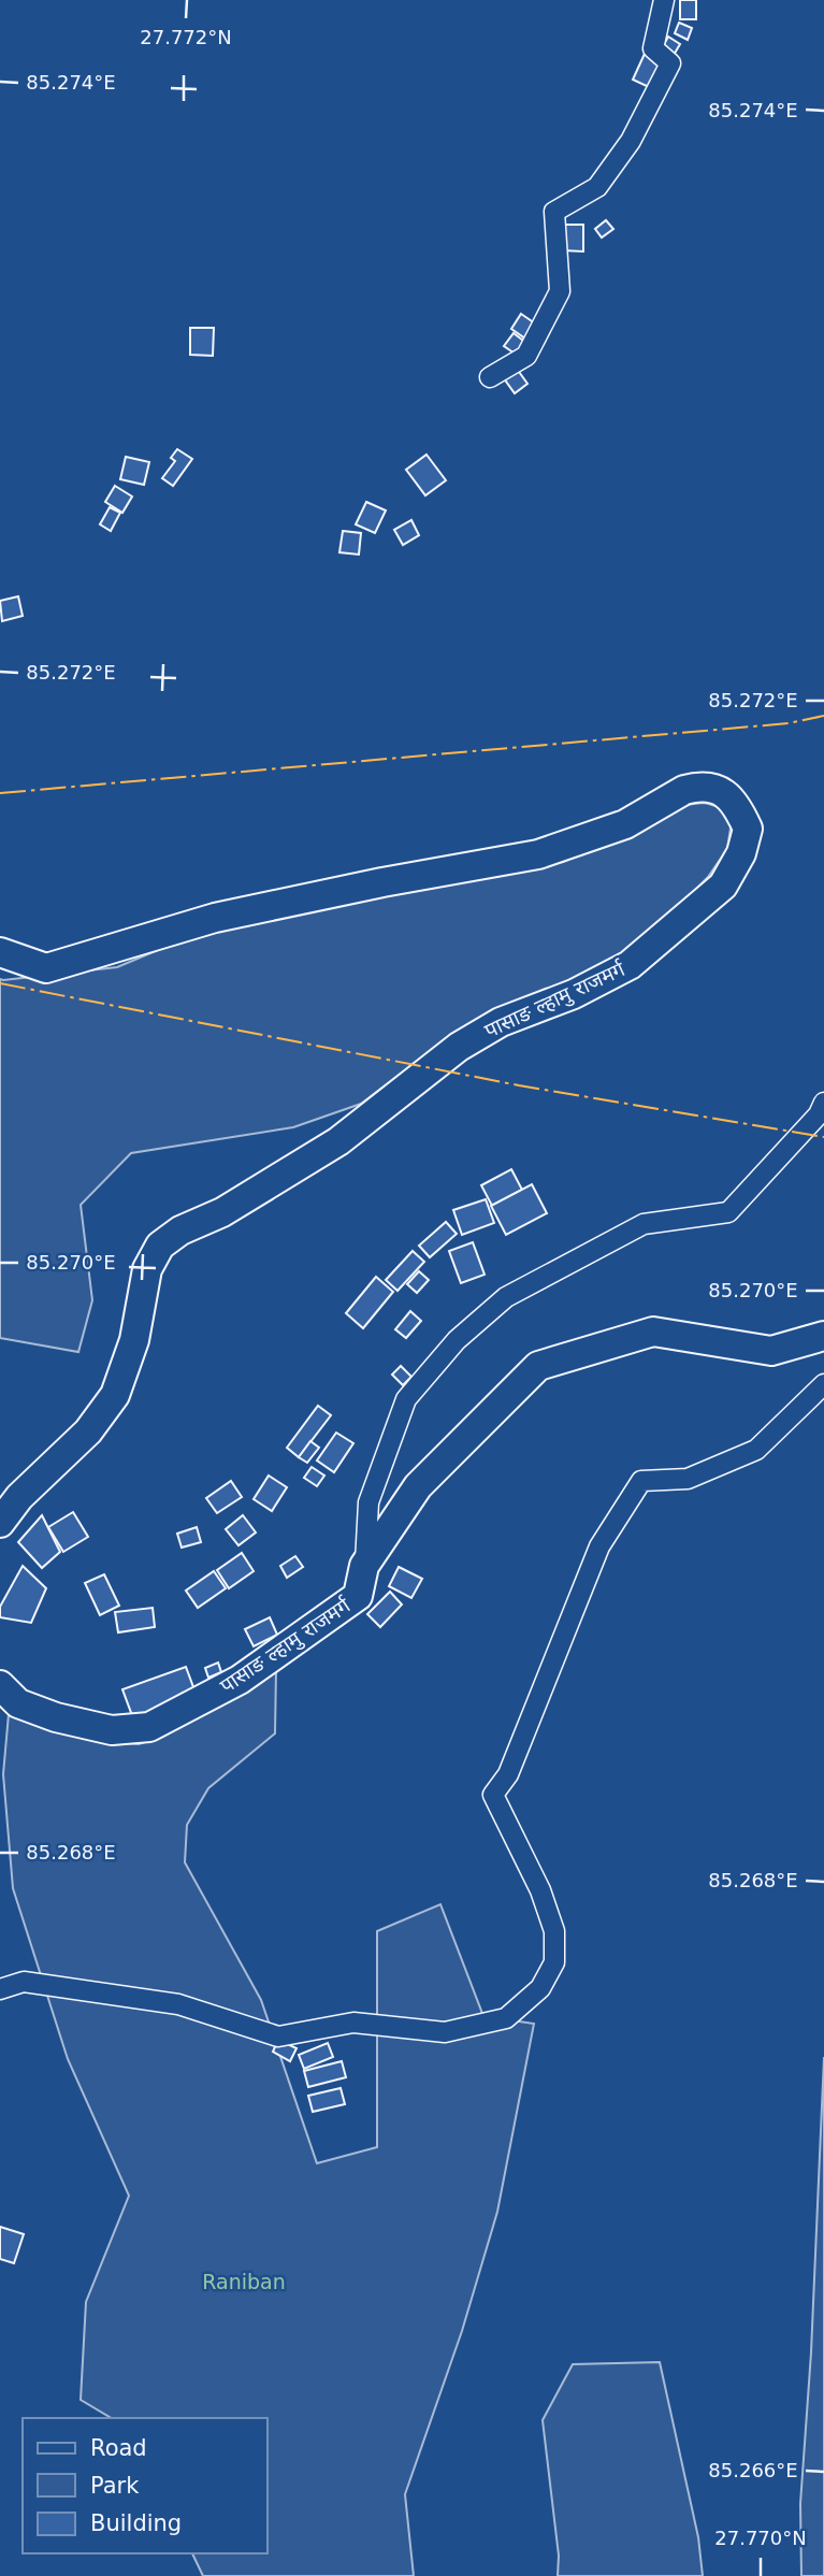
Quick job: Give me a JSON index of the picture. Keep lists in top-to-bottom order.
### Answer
{
  "streets": {
    "main road": ["पासाङ ल्हामु राजमर्ग"]
  },
  "parks": ["Raniban"],
  "legend": ["Road", "Park", "Building"],
  "coordinates": [
    "27.772°N",
    "85.274°E",
    "85.272°E",
    "85.270°E",
    "85.268°E",
    "85.266°E",
    "27.770°N"
  ]
}
